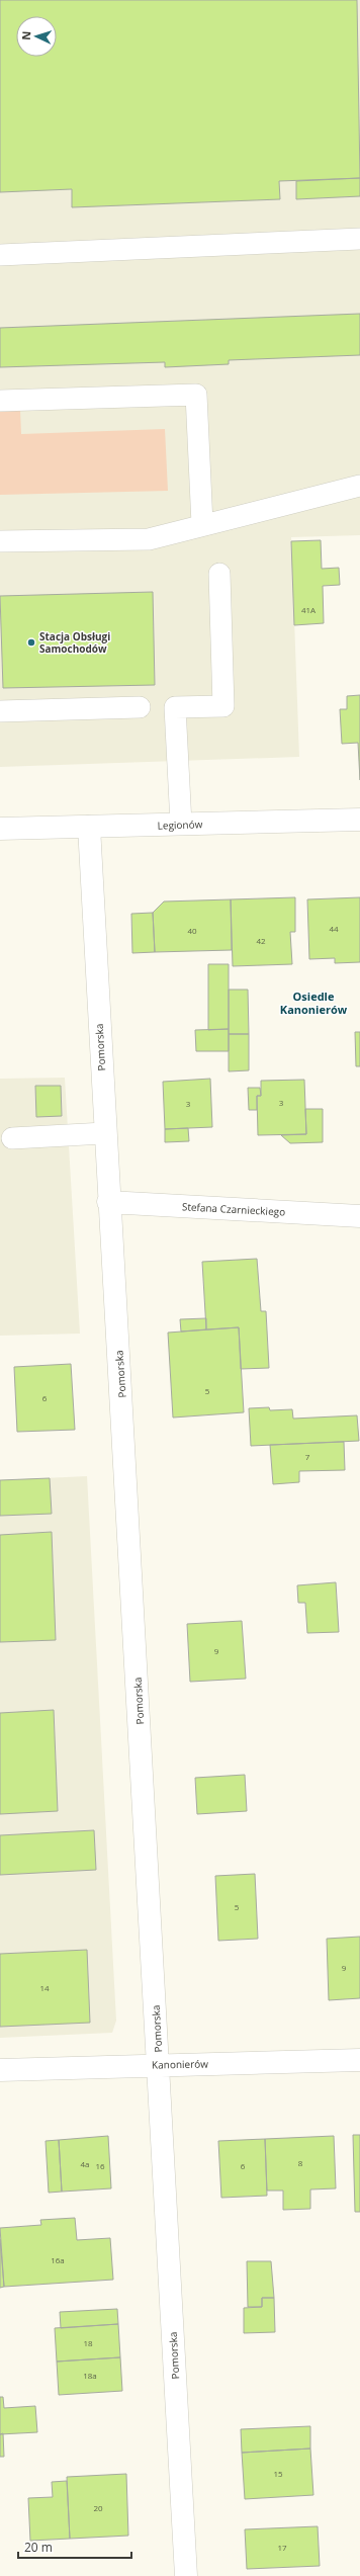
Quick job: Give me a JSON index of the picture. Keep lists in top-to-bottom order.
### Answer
{
  "streets": {
    "street": [
      "Legionów",
      "Pomorska",
      "Stefana Czarnieckiego",
      "Kanonierów"
    ]
  },
  "crossings": [
    ["Legionów", "Pomorska"],
    ["Pomorska", "Stefana Czarnieckiego"],
    ["Pomorska", "Kanonierów"]
  ],
  "districts": ["Osiedle Kanonierów"],
  "places": ["Stacja Obsługi Samochodów"],
  "house_numbers": [
    "41A",
    "44",
    "40",
    "42",
    "3",
    "3",
    "5",
    "6",
    "7",
    "9",
    "5",
    "9",
    "14",
    "8",
    "4a",
    "16",
    "6",
    "16a",
    "18",
    "18a",
    "15",
    "20",
    "17"
  ],
  "scale_bar": "20 m",
  "north": "left"
}
